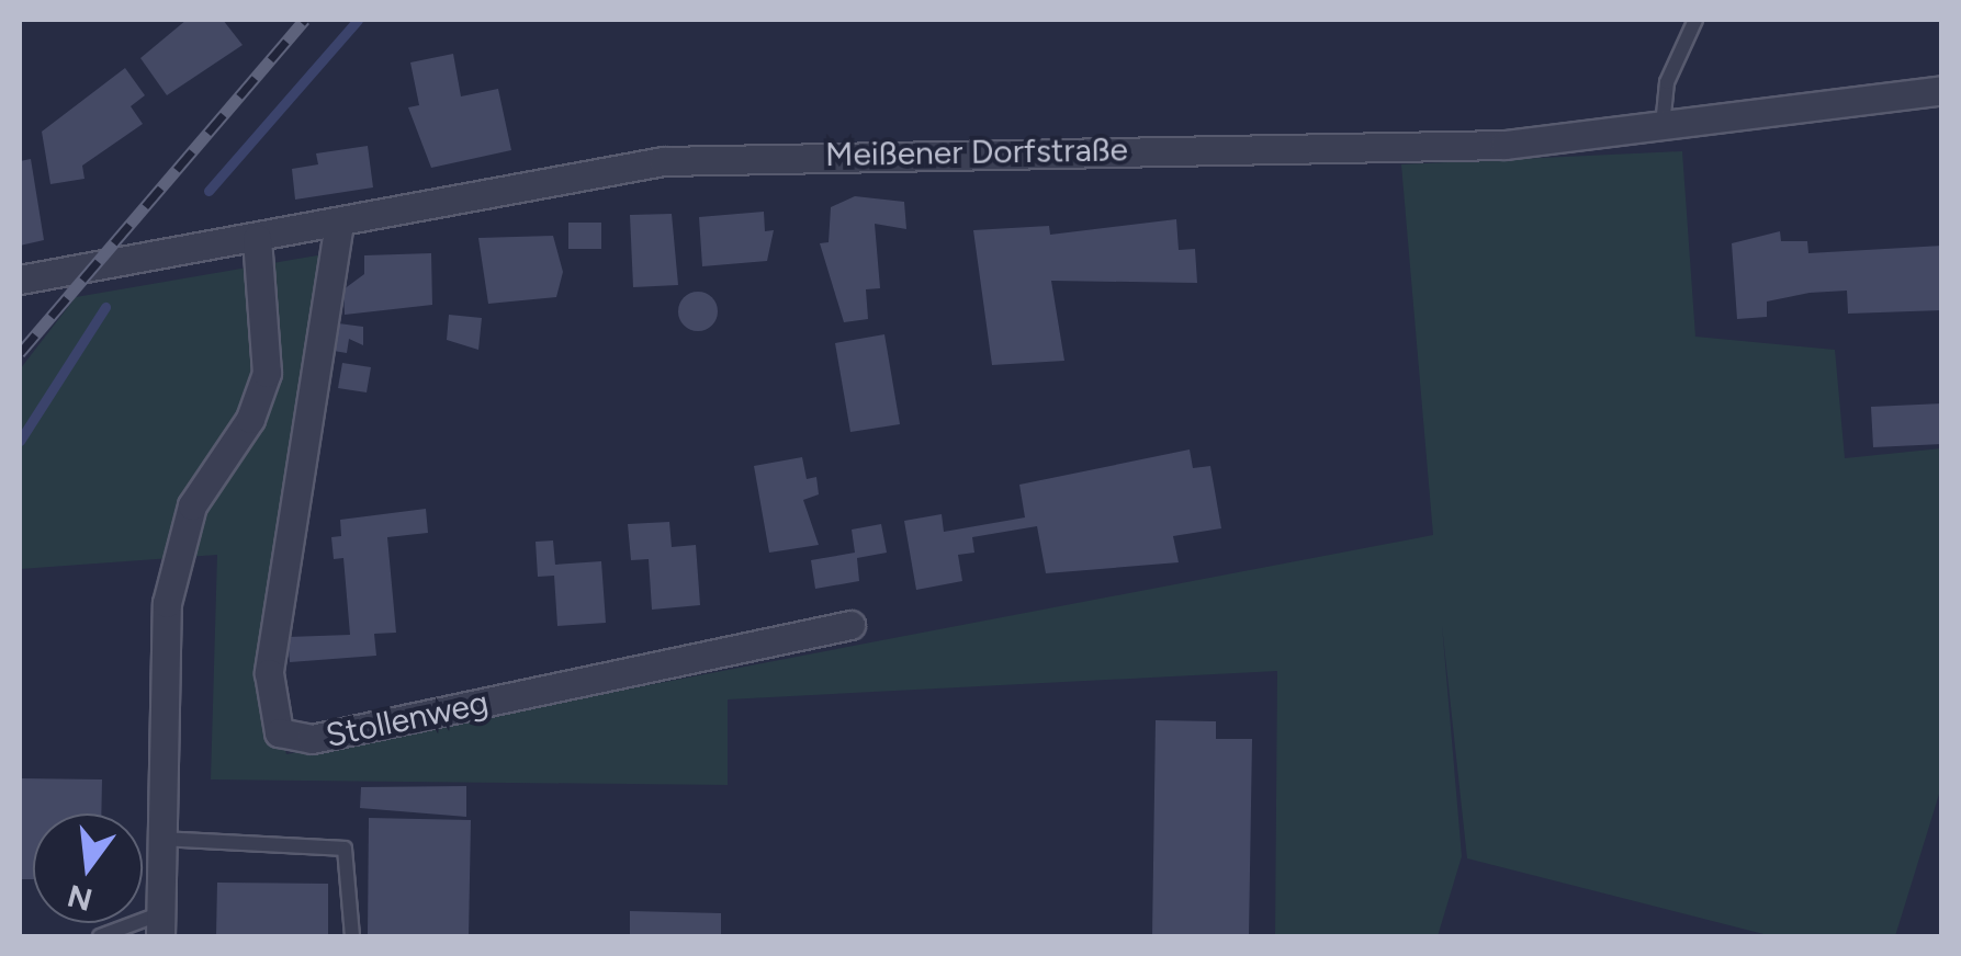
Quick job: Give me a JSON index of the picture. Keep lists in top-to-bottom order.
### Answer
{
  "streets": {
    "street": ["Meißener Dorfstraße", "Stollenweg"]
  },
  "crossings": [
    ["Meißener Dorfstraße", "Stollenweg"]
  ],
  "north": "bottom"
}
